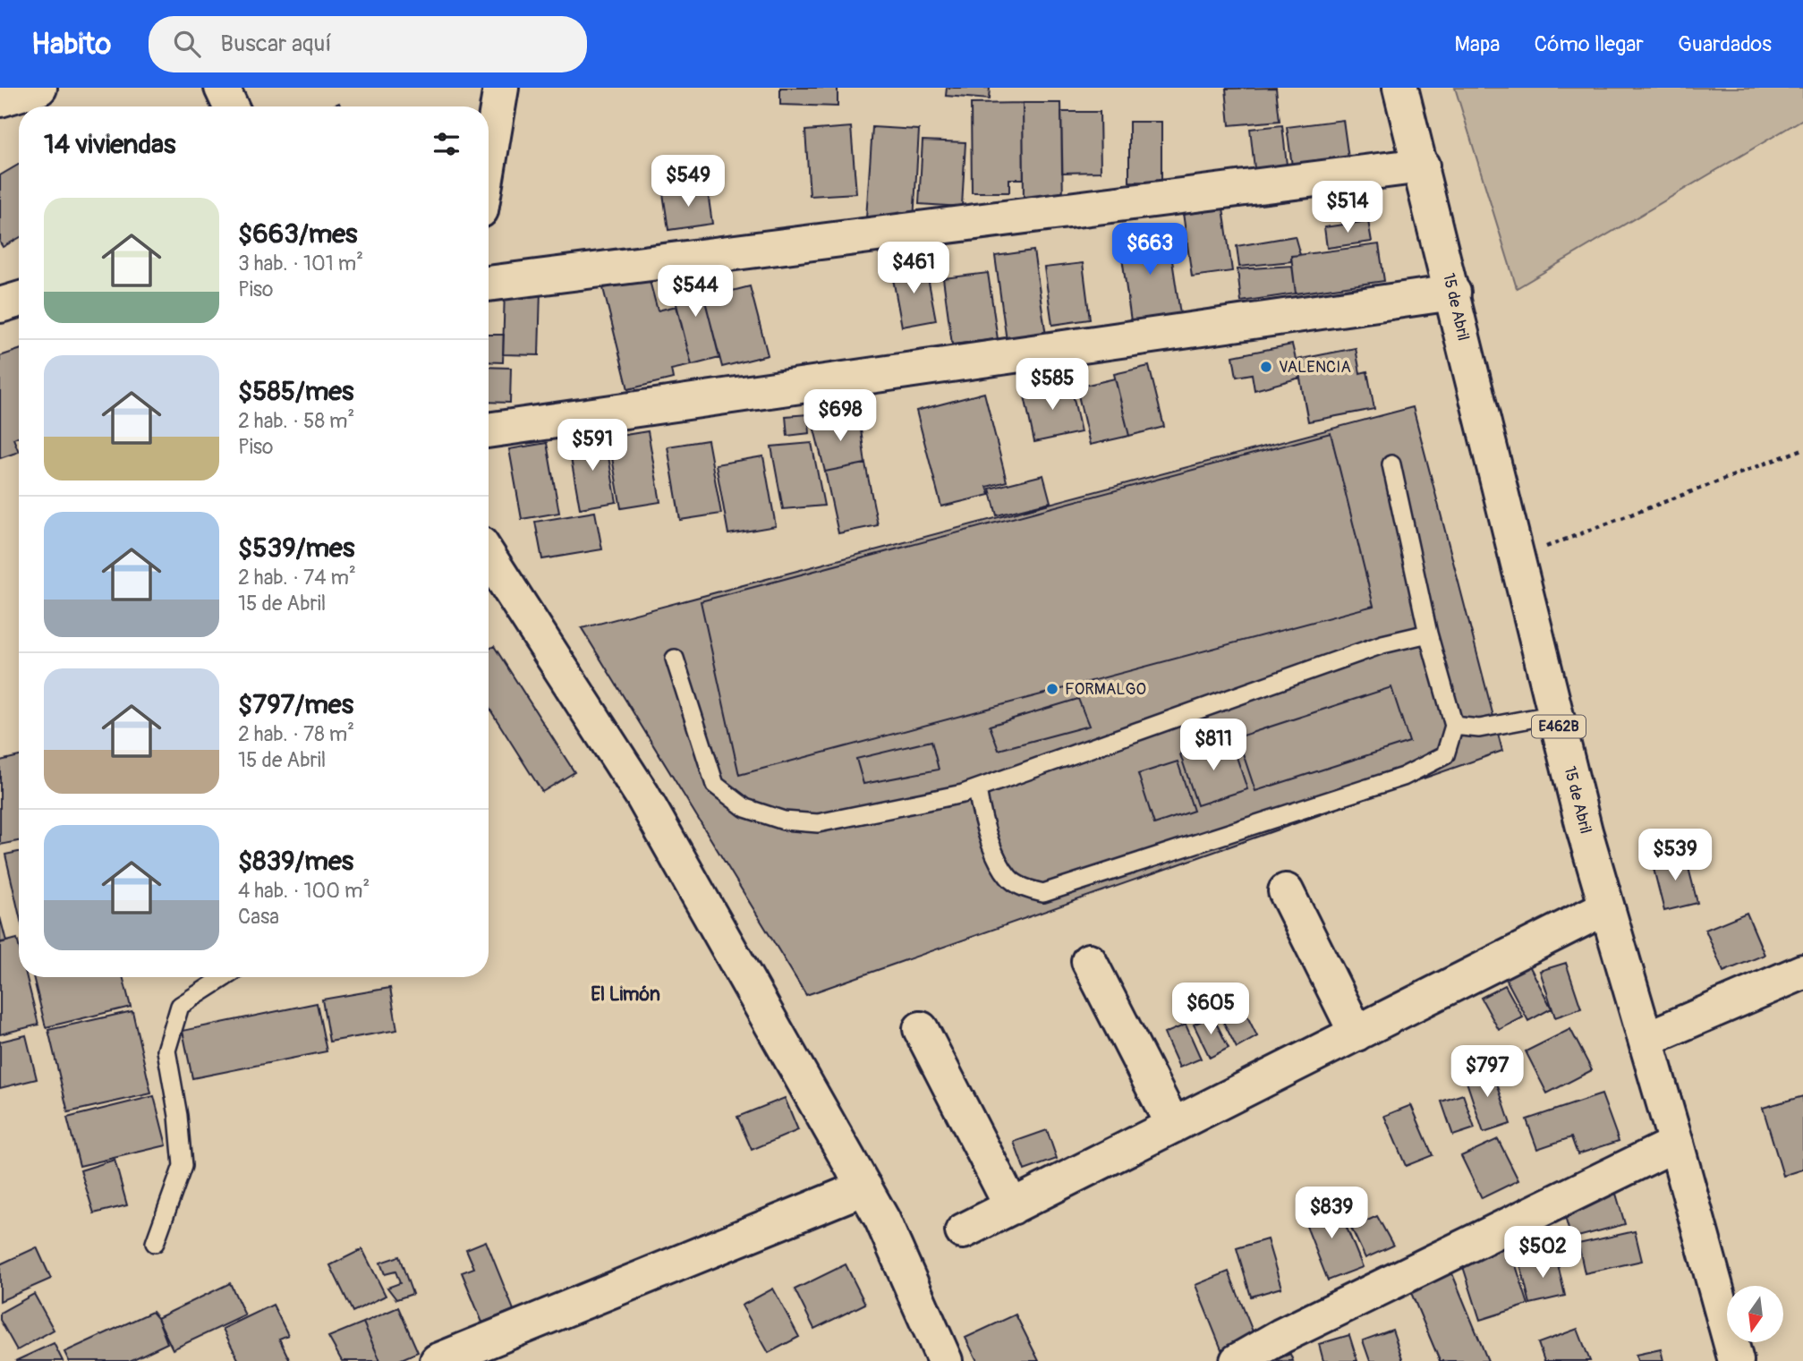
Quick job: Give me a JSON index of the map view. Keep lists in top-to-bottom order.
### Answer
{
  "streets": {
    "street": ["15 de Abril", "E462B"]
  },
  "districts": ["El Limón"],
  "places": ["VALENCIA", "FORMALGO"],
  "north": "bottom",
  "page": {
    "header": "Habito",
    "search": "Buscar aquí",
    "nav": ["Mapa", "Cómo llegar", "Guardados"],
    "heading": "14 viviendas",
    "price": [
      "$549",
      "$514",
      "$663",
      "$461",
      "$544",
      "$585",
      "$698",
      "$591",
      "$811",
      "$539",
      "$605",
      "$797",
      "$839",
      "$502"
    ],
    "list": [
      {
        "name": "$663/mes",
        "note": "3 hab. · 101 m² · Piso"
      },
      {
        "name": "$585/mes",
        "note": "2 hab. · 58 m² · Piso"
      },
      {
        "name": "$539/mes",
        "note": "2 hab. · 74 m² · 15 de Abril"
      },
      {
        "name": "$797/mes",
        "note": "2 hab. · 78 m² · 15 de Abril"
      },
      {
        "name": "$839/mes",
        "note": "4 hab. · 100 m² · Casa"
      }
    ]
  }
}
